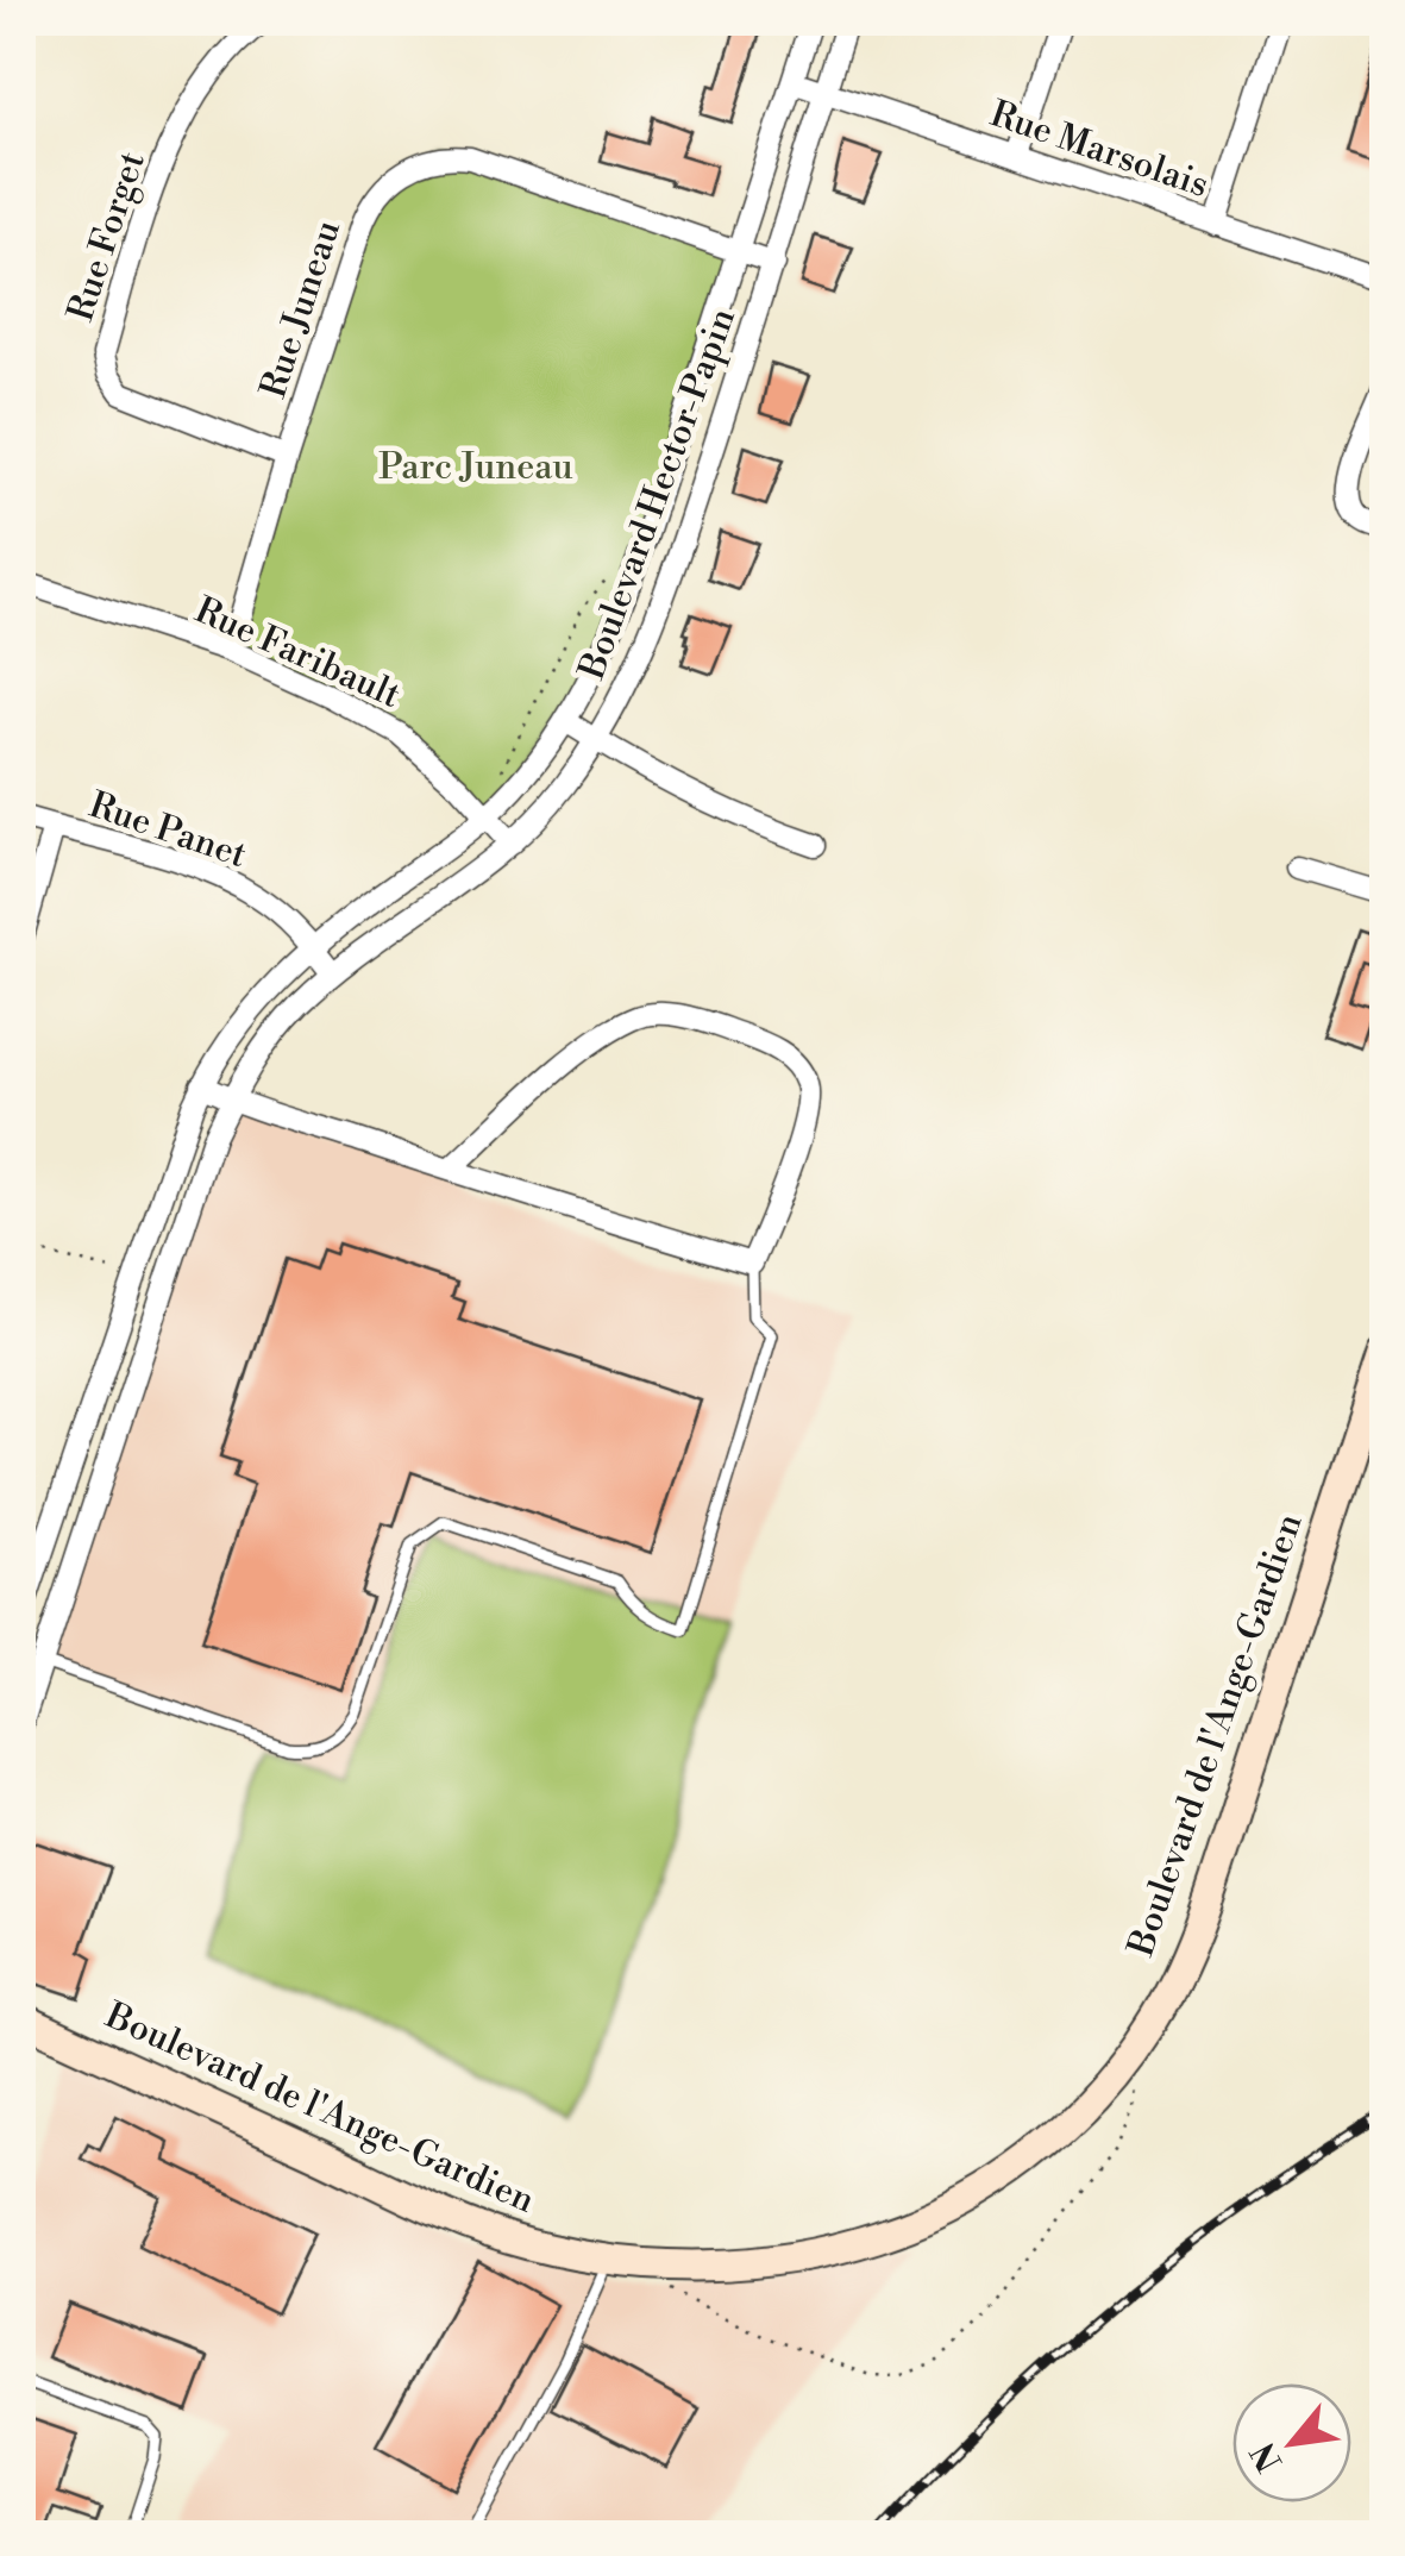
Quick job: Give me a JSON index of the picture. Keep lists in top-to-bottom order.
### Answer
{
  "streets": {
    "main road": ["Boulevard de l'Ange-Gardien"],
    "street": [
      "Rue Marsolais",
      "Rue Forget",
      "Rue Juneau",
      "Boulevard Hector-Papin",
      "Rue Faribault",
      "Rue Panet"
    ]
  },
  "crossings": [
    ["Rue Marsolais", "Boulevard Hector-Papin"],
    ["Rue Forget", "Rue Juneau"],
    ["Rue Juneau", "Boulevard Hector-Papin"],
    ["Rue Juneau", "Rue Faribault"],
    ["Boulevard Hector-Papin", "Rue Faribault"],
    ["Boulevard Hector-Papin", "Rue Panet"]
  ],
  "parks": ["Parc Juneau"],
  "north": "bottom left"
}
